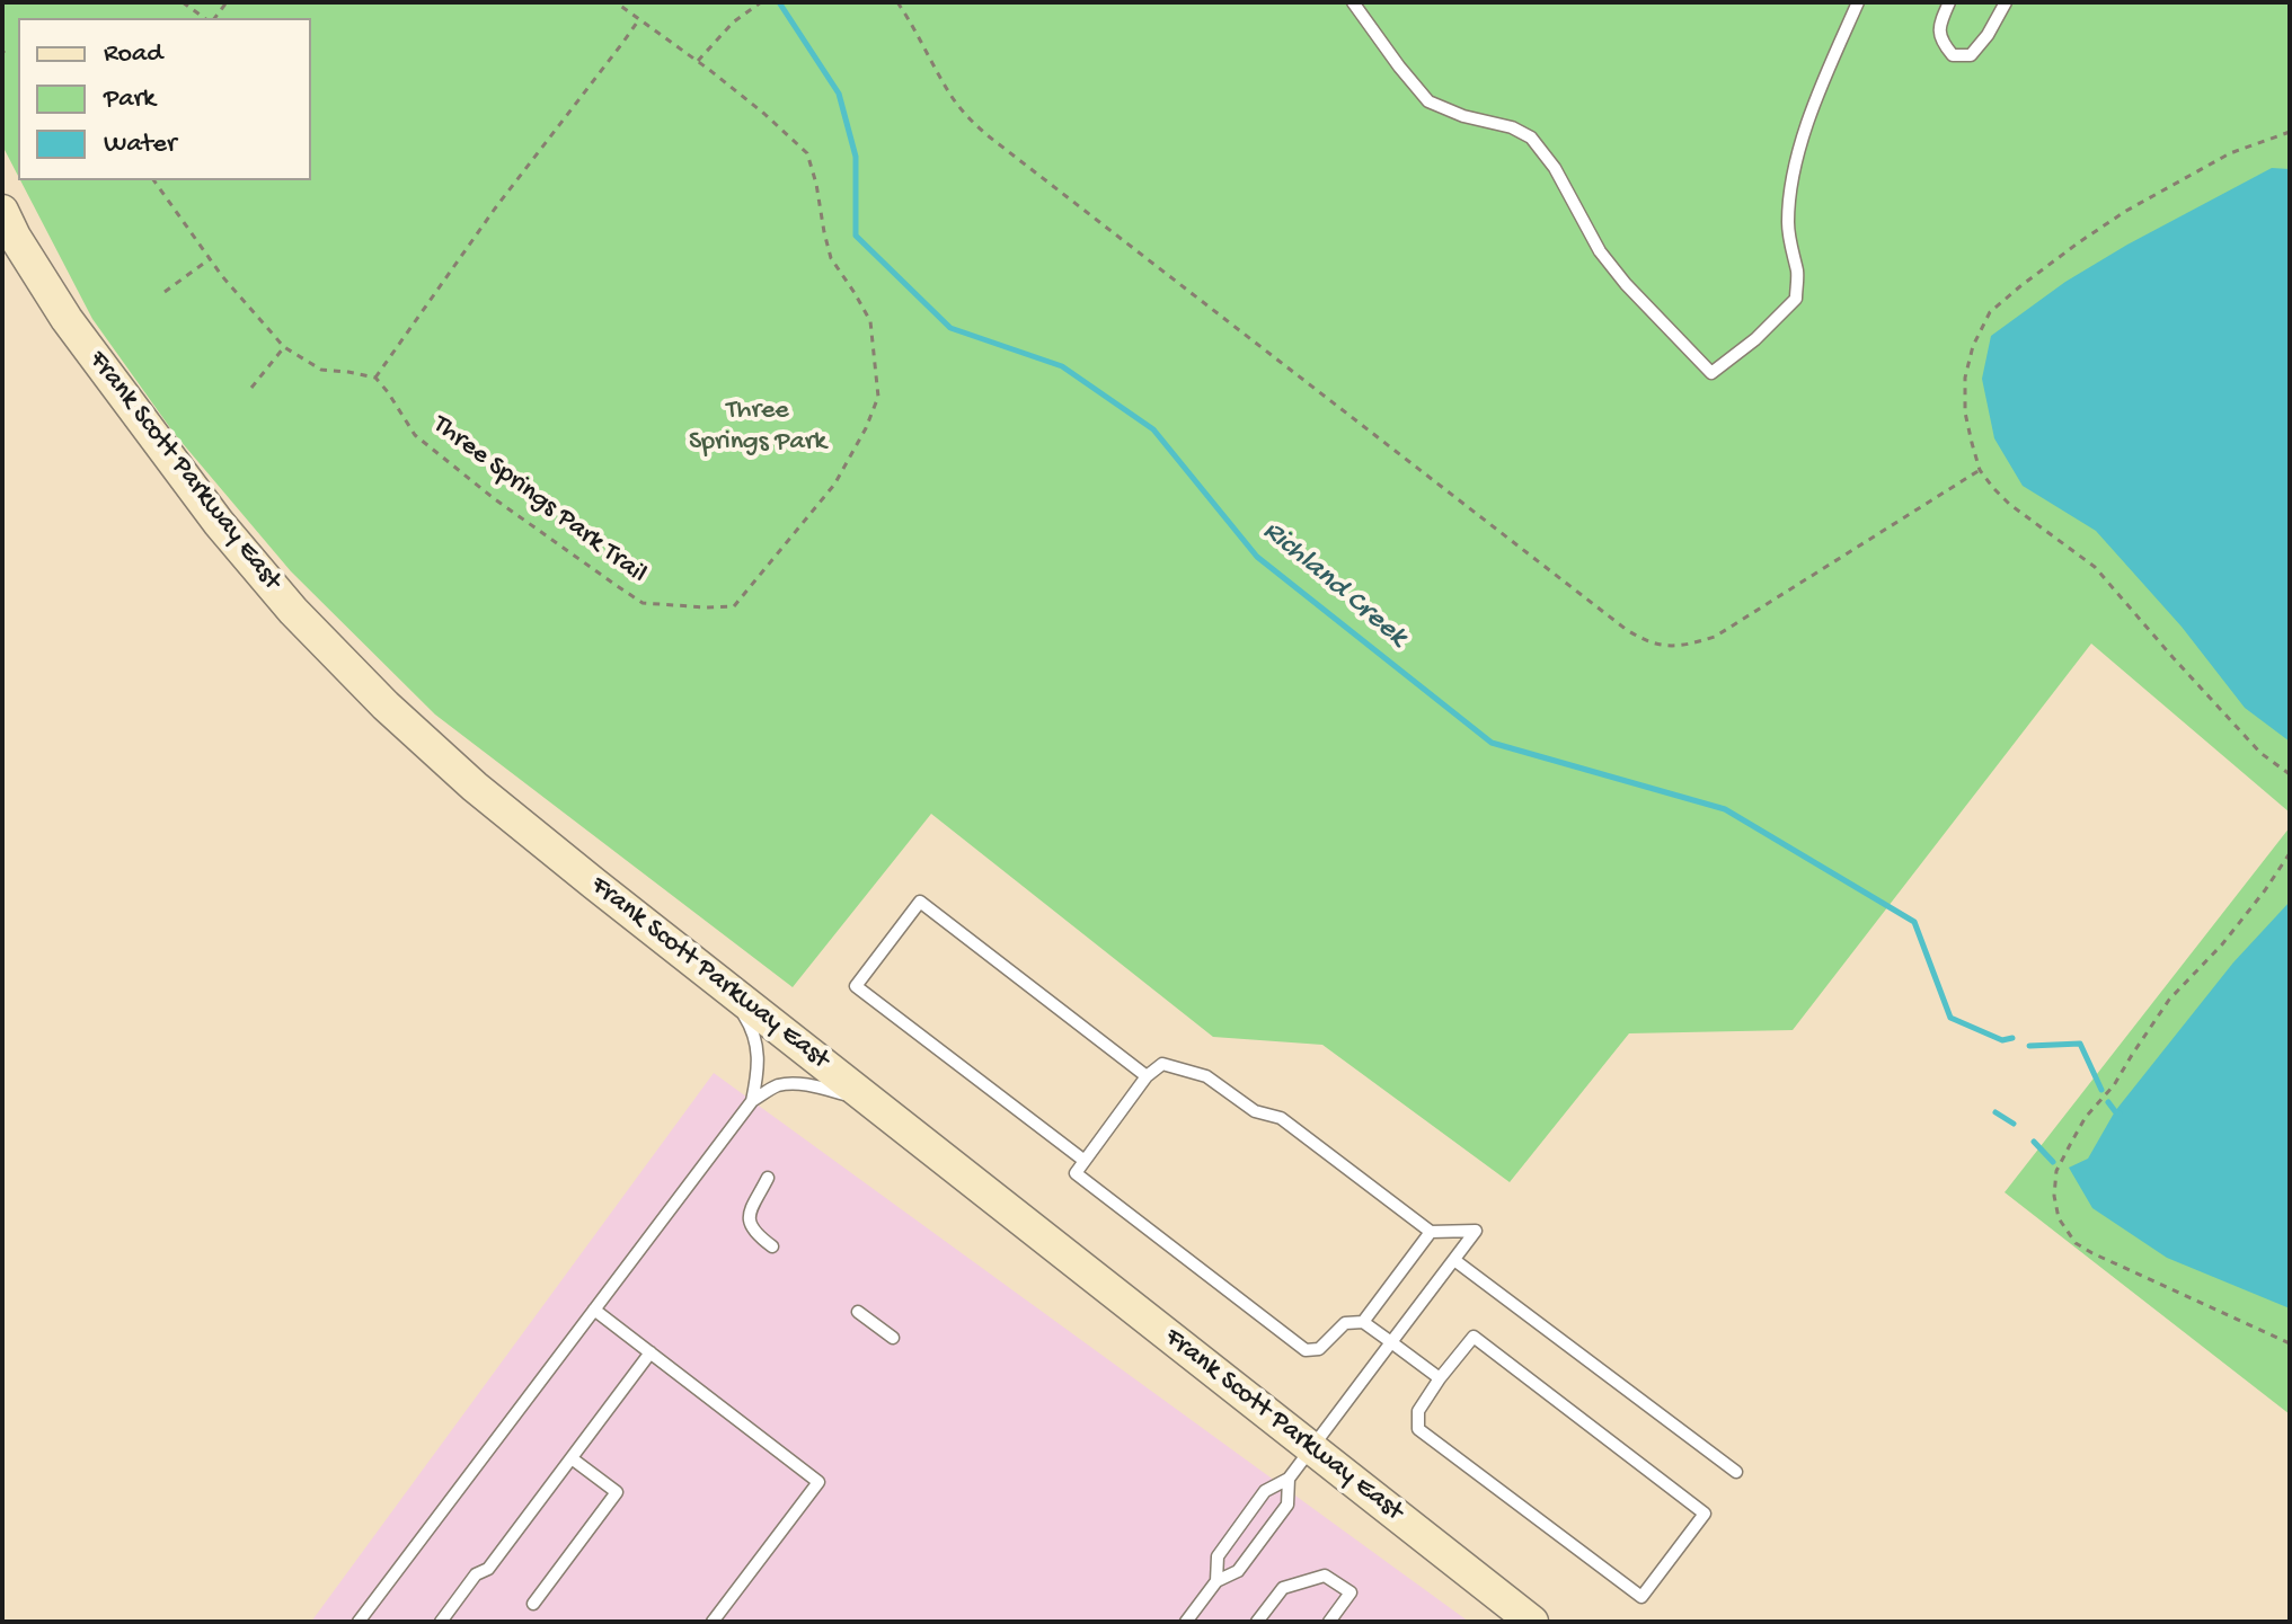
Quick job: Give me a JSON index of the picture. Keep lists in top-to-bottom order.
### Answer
{
  "streets": {
    "main road": ["Frank Scott Parkway East"],
    "path": ["Three Springs Park Trail"]
  },
  "water": ["Richland Creek"],
  "parks": ["Three Springs Park"],
  "legend": ["Road", "Park", "Water"]
}
